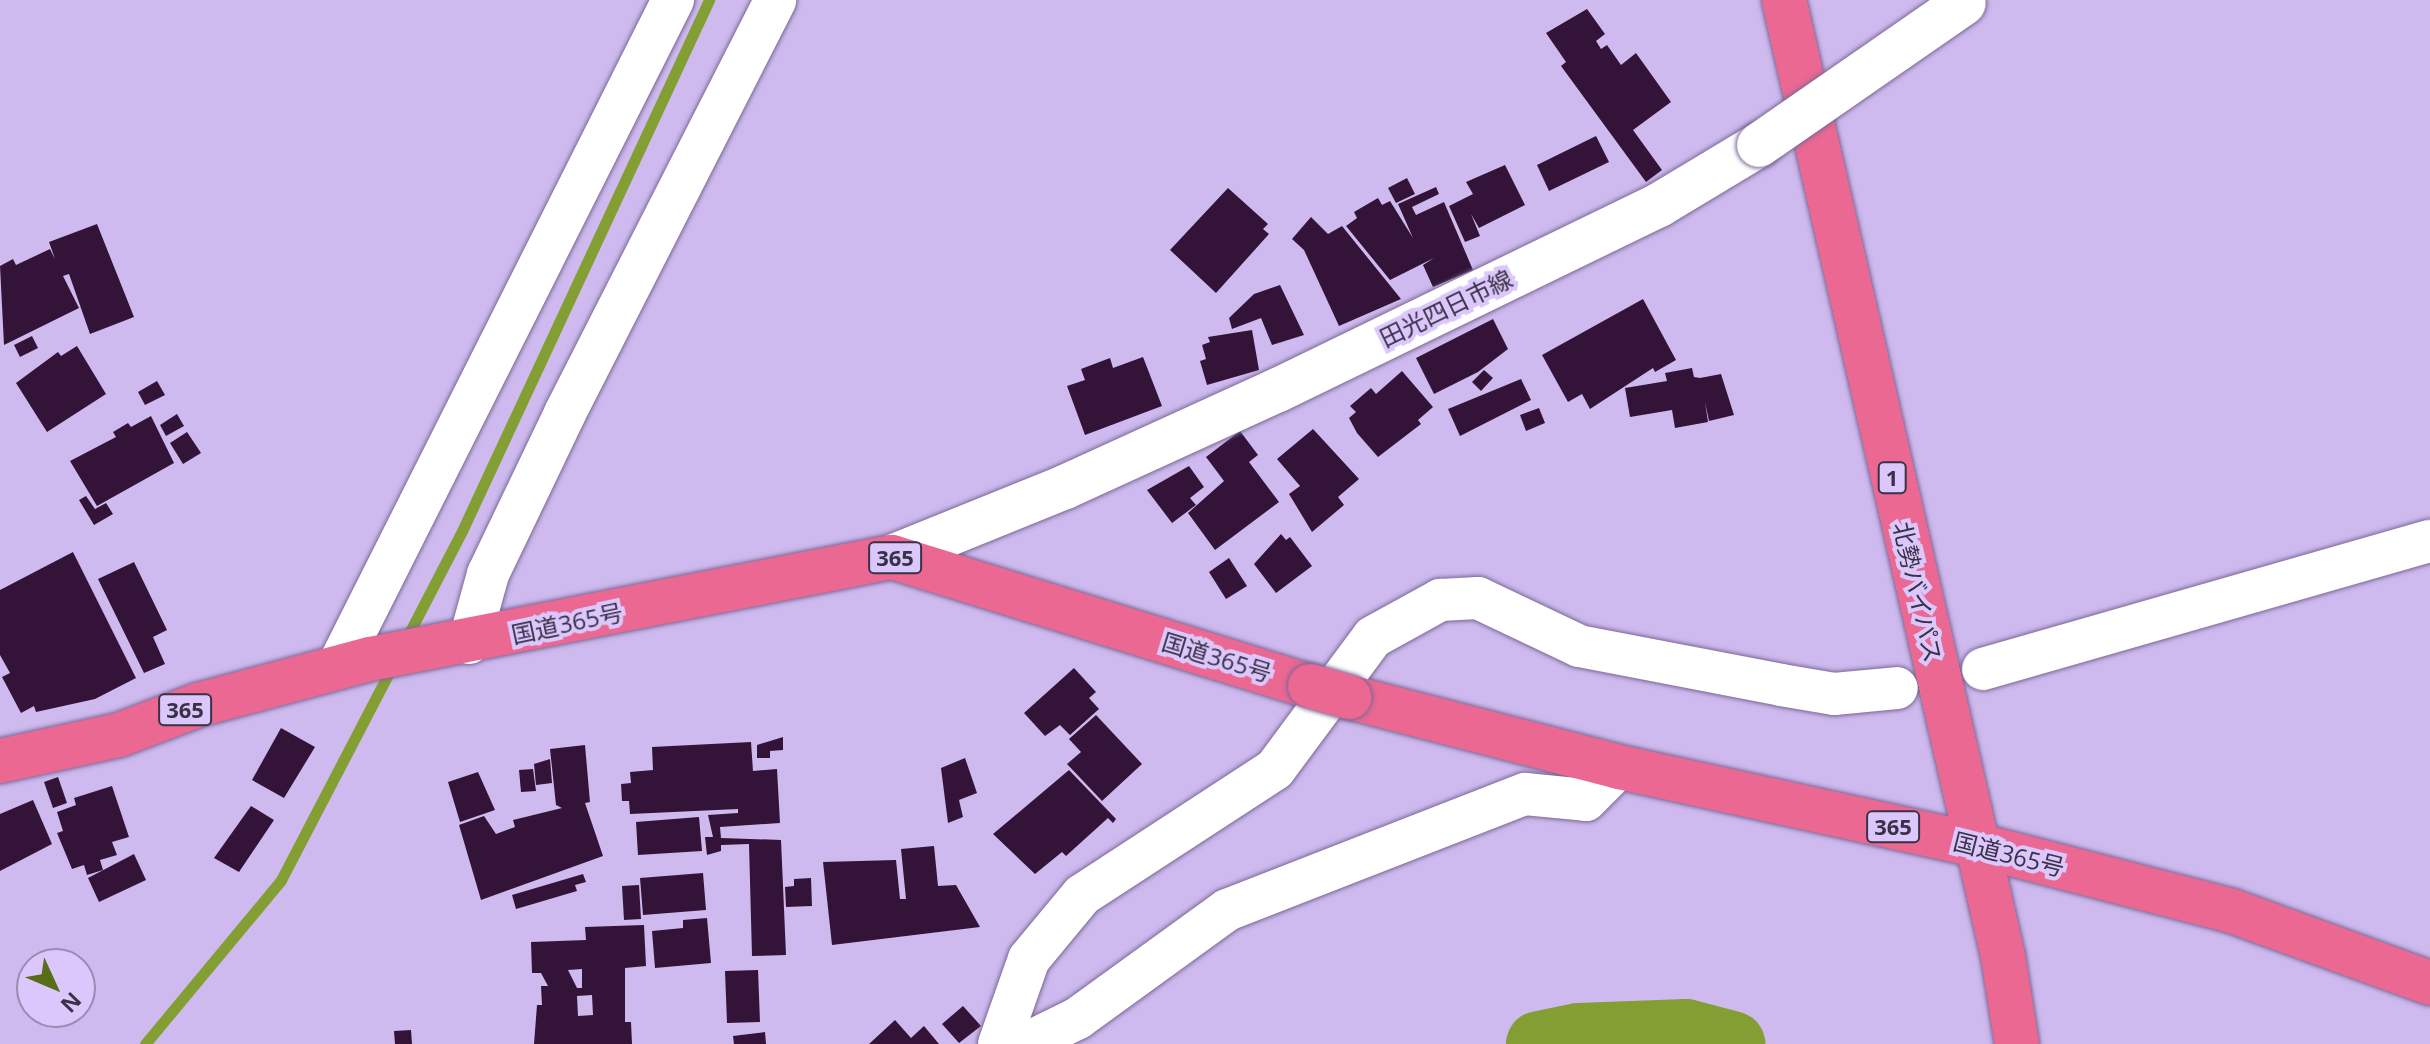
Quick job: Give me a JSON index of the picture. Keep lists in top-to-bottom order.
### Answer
{
  "streets": {
    "highway": [
      "1",
      "365",
      "北勢バイパス",
      "国道365号"
    ],
    "main road": ["田光四日市線"]
  },
  "crossings": [
    ["田光四日市線", "国道365号"],
    ["北勢バイパス", "国道365号"]
  ],
  "north": "bottom right"
}
